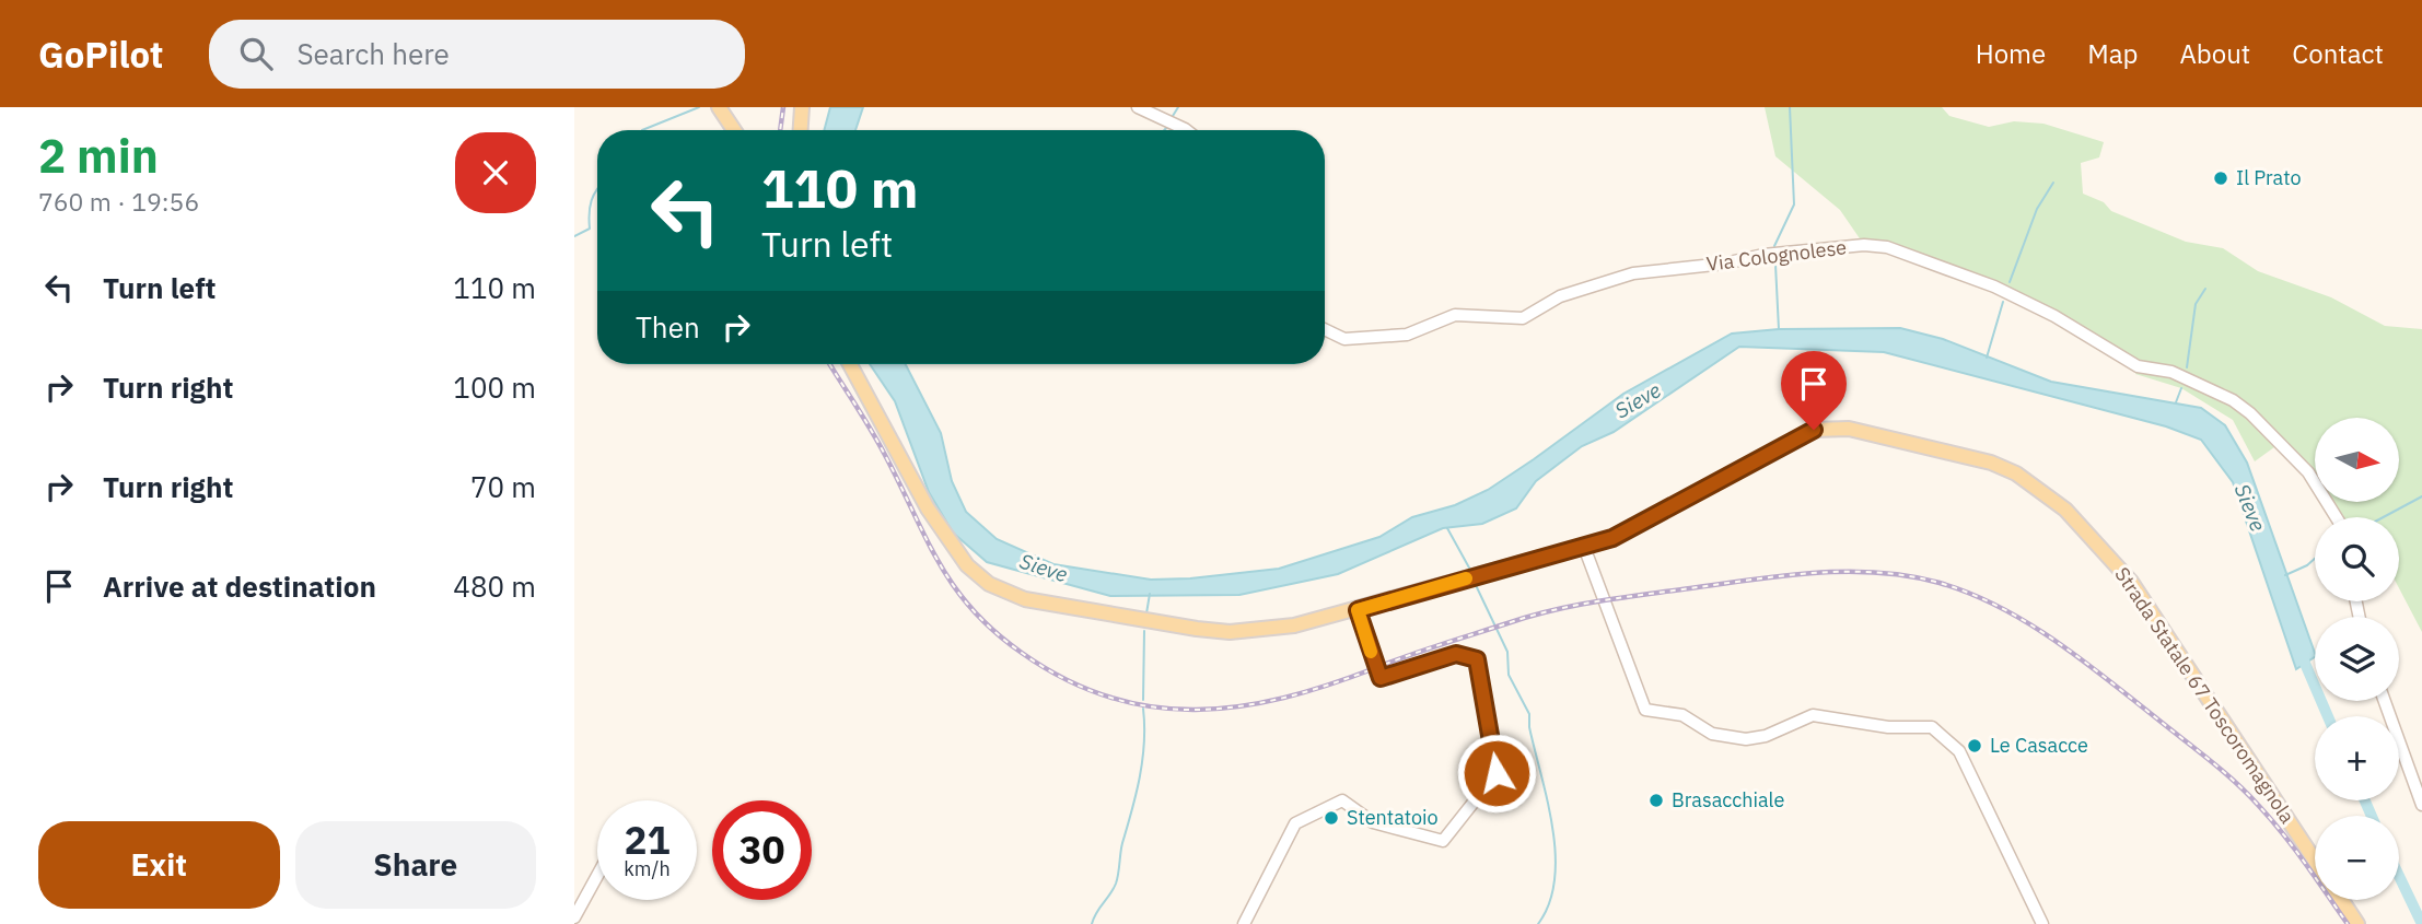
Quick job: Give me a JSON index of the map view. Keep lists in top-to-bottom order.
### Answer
{
  "streets": {
    "main road": ["Strada Statale 67 Toscoromagnola"],
    "street": ["Via Colognolese"]
  },
  "water": ["Sieve"],
  "places": [
    "Il Prato",
    "Le Casacce",
    "Brasacchiale",
    "Stentatoio"
  ],
  "north": "right",
  "page": {
    "header": "GoPilot",
    "search": "Search here",
    "nav": [
      "Home",
      "Map",
      "About",
      "Contact"
    ],
    "heading": ["2 min", "760 m · 19:56"],
    "turn": ["110 m", "Turn left"],
    "list": [
      {
        "name": "Turn left",
        "value": "110 m"
      },
      {
        "name": "Turn right",
        "value": "100 m"
      },
      {
        "name": "Turn right",
        "value": "70 m"
      },
      {
        "name": "Arrive at destination",
        "value": "480 m"
      }
    ],
    "then": "Then",
    "map_buttons": ["+", "−"],
    "speed": "21 km/h",
    "limit": "30",
    "buttons": ["Exit", "Share"]
  }
}
